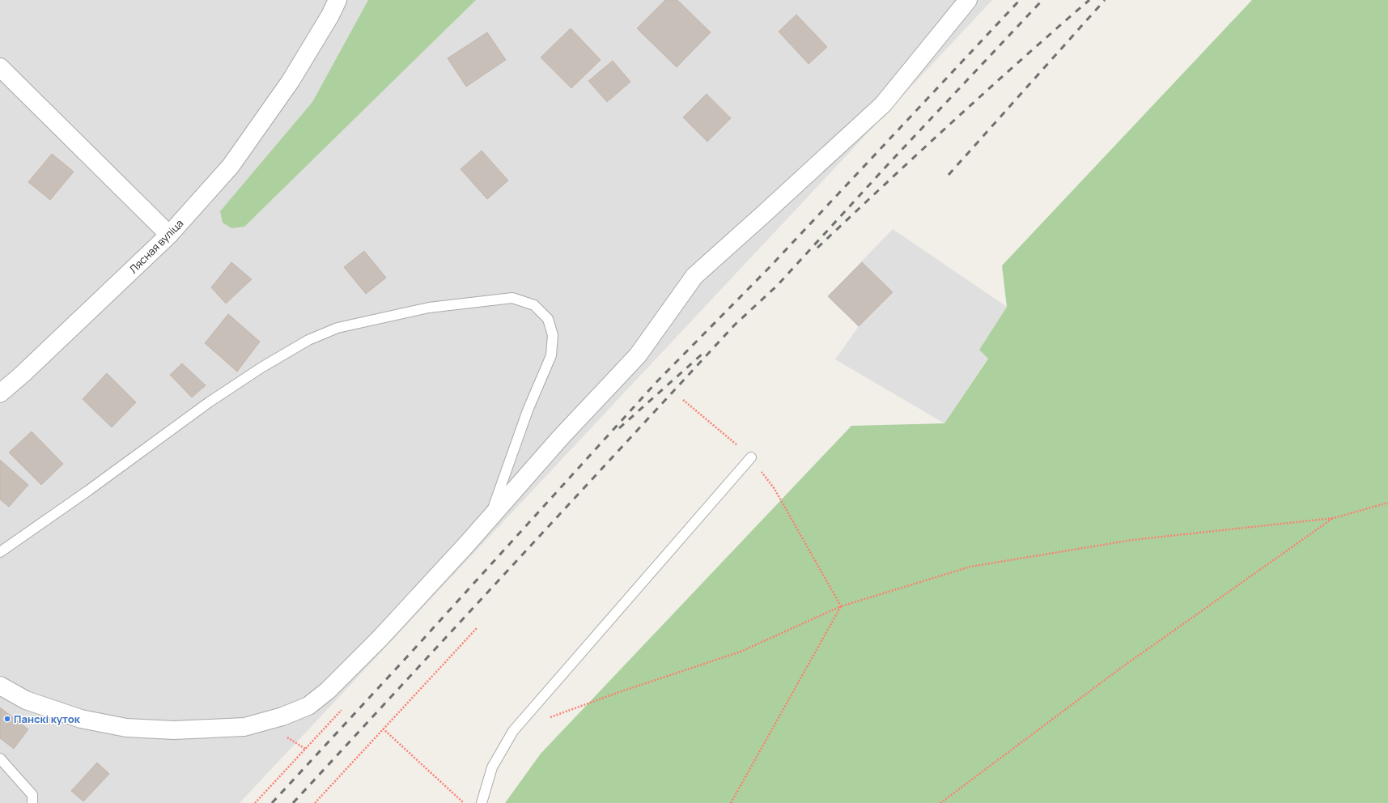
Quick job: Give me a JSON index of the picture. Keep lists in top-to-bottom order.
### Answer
{
  "streets": {
    "street": ["Лясная вуліца"]
  },
  "places": ["Панскі куток"]
}
